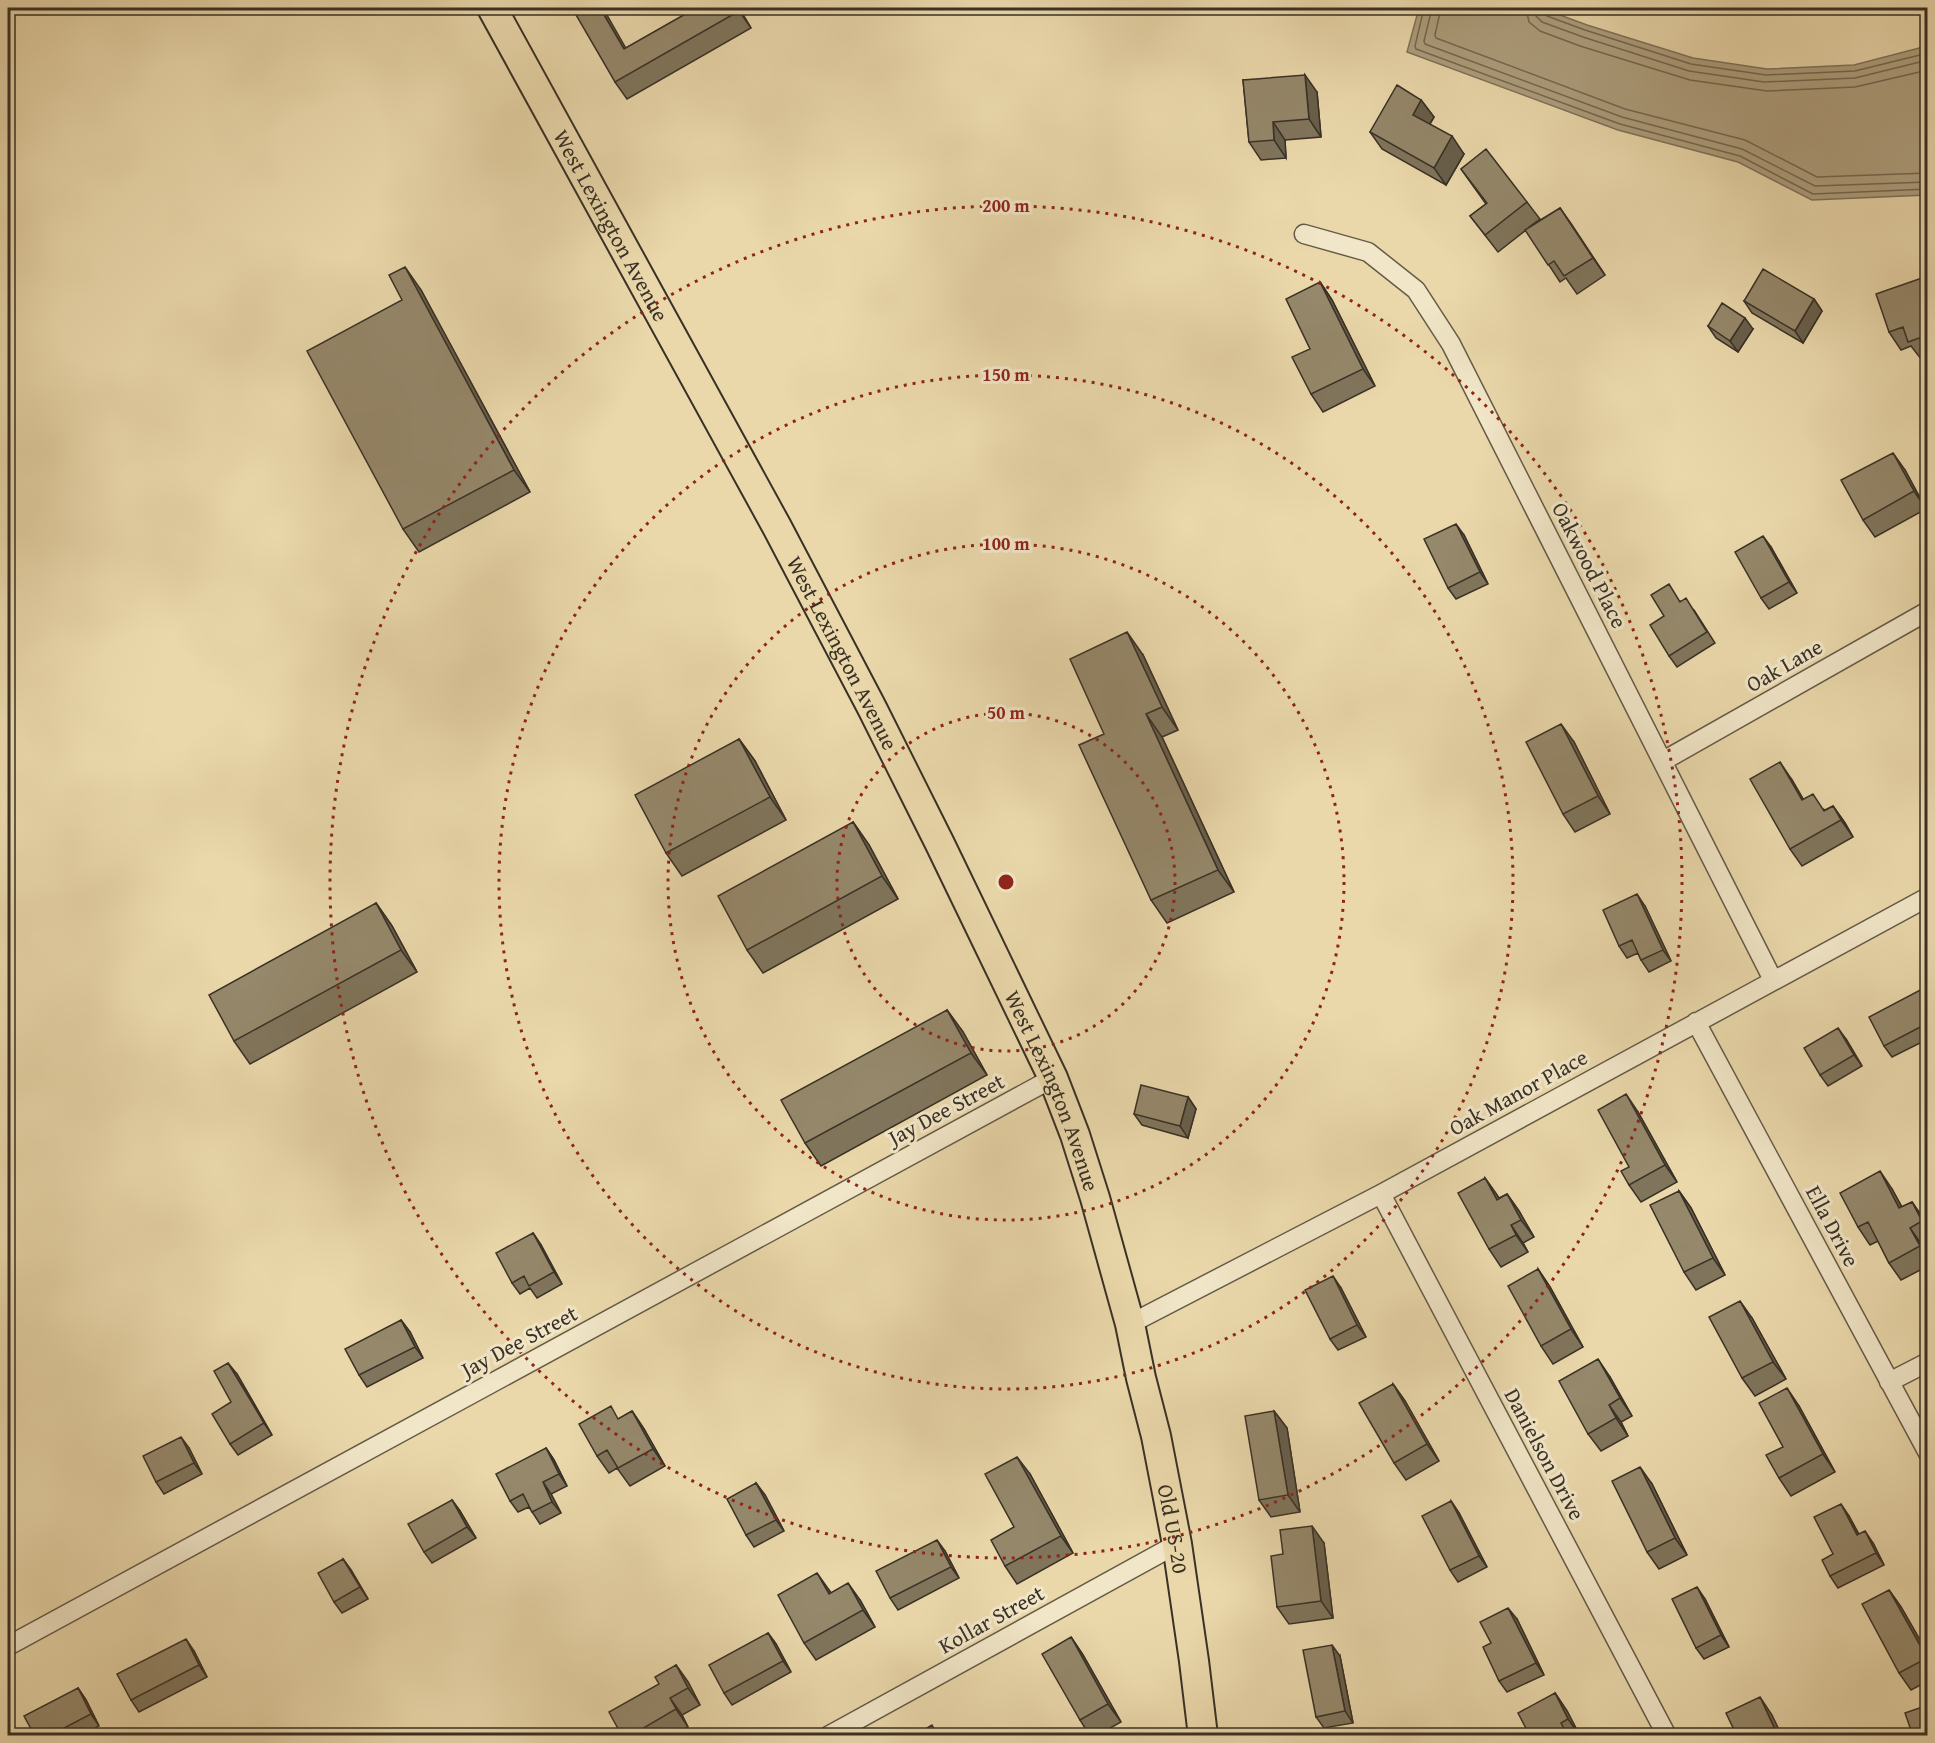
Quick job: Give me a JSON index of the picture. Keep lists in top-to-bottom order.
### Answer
{
  "streets": {
    "main road": ["West Lexington Avenue", "Old US-20"],
    "street": [
      "Oakwood Place",
      "Oak Lane",
      "Oak Manor Place",
      "Jay Dee Street",
      "Ella Drive",
      "Danielson Drive",
      "Kollar Street"
    ]
  },
  "crossings": [
    ["West Lexington Avenue", "Oak Manor Place"],
    ["West Lexington Avenue", "Jay Dee Street"],
    ["West Lexington Avenue", "Old US-20"],
    ["Oakwood Place", "Oak Lane"],
    ["Oakwood Place", "Oak Manor Place"],
    ["Oak Manor Place", "Ella Drive"],
    ["Oak Manor Place", "Danielson Drive"],
    ["Oak Manor Place", "Old US-20"],
    ["Old US-20", "Kollar Street"]
  ],
  "rings": [
    "200 m",
    "150 m",
    "100 m",
    "50 m"
  ]
}
